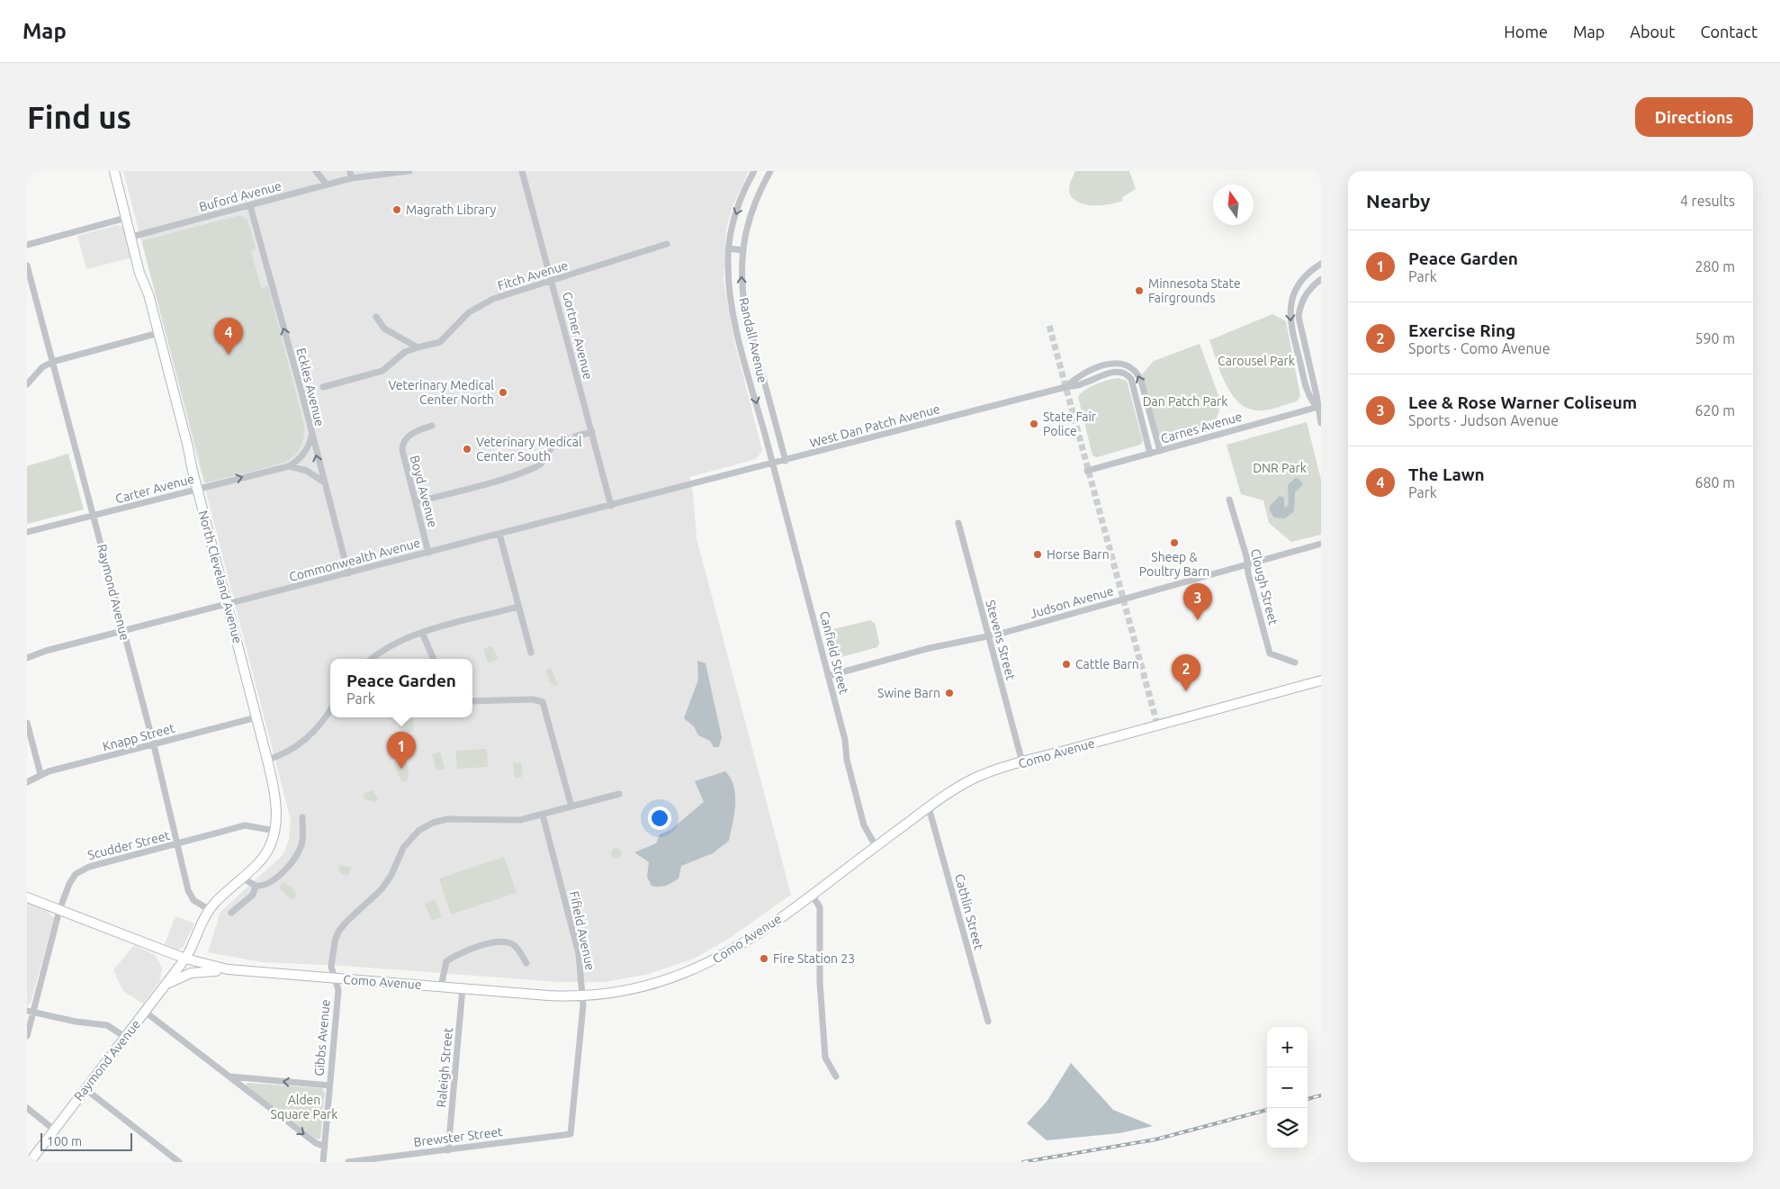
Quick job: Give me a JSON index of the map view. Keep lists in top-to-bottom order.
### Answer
{
  "streets": {
    "main road": ["North Cleveland Avenue", "Raymond Avenue", "Como Avenue"],
    "street": [
      "Buford Avenue",
      "Fitch Avenue",
      "Gortner Avenue",
      "Randall Avenue",
      "Eckles Avenue",
      "West Dan Patch Avenue",
      "Carnes Avenue",
      "Carter Avenue",
      "Boyd Avenue",
      "Commonwealth Avenue",
      "Clough Street",
      "Judson Avenue",
      "Stevens Street",
      "Canfield Street",
      "Knapp Street",
      "Scudder Street",
      "Cathlin Street",
      "Fifield Avenue",
      "Gibbs Avenue",
      "Raleigh Street",
      "Brewster Street"
    ]
  },
  "crossings": [
    ["Buford Avenue", "Eckles Avenue"],
    ["Buford Avenue", "North Cleveland Avenue"],
    ["Fitch Avenue", "Gortner Avenue"],
    ["Gortner Avenue", "Commonwealth Avenue"],
    ["Randall Avenue", "West Dan Patch Avenue"],
    ["Randall Avenue", "Canfield Street"],
    ["Eckles Avenue", "Carter Avenue"],
    ["Eckles Avenue", "Commonwealth Avenue"],
    ["West Dan Patch Avenue", "Carnes Avenue"],
    ["West Dan Patch Avenue", "Commonwealth Avenue"],
    ["West Dan Patch Avenue", "Canfield Street"],
    ["Carter Avenue", "North Cleveland Avenue"],
    ["Carter Avenue", "Raymond Avenue"],
    ["Boyd Avenue", "Commonwealth Avenue"],
    ["Commonwealth Avenue", "North Cleveland Avenue"],
    ["Commonwealth Avenue", "Raymond Avenue"],
    ["North Cleveland Avenue", "Raymond Avenue"],
    ["North Cleveland Avenue", "Knapp Street"],
    ["North Cleveland Avenue", "Como Avenue"],
    ["North Cleveland Avenue", "Scudder Street"],
    ["Clough Street", "Judson Avenue"],
    ["Raymond Avenue", "Knapp Street"],
    ["Raymond Avenue", "Como Avenue"],
    ["Raymond Avenue", "Scudder Street"],
    ["Judson Avenue", "Stevens Street"],
    ["Judson Avenue", "Canfield Street"],
    ["Stevens Street", "Como Avenue"],
    ["Canfield Street", "Como Avenue"],
    ["Como Avenue", "Scudder Street"],
    ["Como Avenue", "Cathlin Street"],
    ["Como Avenue", "Fifield Avenue"],
    ["Como Avenue", "Gibbs Avenue"],
    ["Como Avenue", "Raleigh Street"],
    ["Fifield Avenue", "Gibbs Avenue"],
    ["Fifield Avenue", "Brewster Street"],
    ["Raleigh Street", "Brewster Street"]
  ],
  "one_way": ["Eckles Avenue"],
  "parks": [
    "Carousel Park",
    "Dan Patch Park",
    "DNR Park",
    "Alden Square Park"
  ],
  "places": [
    "Magrath Library",
    "Minnesota State Fairgrounds",
    "Veterinary Medical Center North",
    "State Fair Police",
    "Veterinary Medical Center South",
    "Sheep & Poultry Barn",
    "Horse Barn",
    "Cattle Barn",
    "Swine Barn",
    "Fire Station 23"
  ],
  "scale_bar": "100 m",
  "north": "top",
  "page": {
    "header": "Map",
    "nav": [
      "Home",
      "Map",
      "About",
      "Contact"
    ],
    "buttons": "Directions",
    "title": "Find us",
    "heading": ["Nearby", "4 results"],
    "list": [
      {
        "mark": "1",
        "name": "Peace Garden",
        "note": "Park",
        "value": "280 m"
      },
      {
        "mark": "2",
        "name": "Exercise Ring",
        "note": "Sports · Como Avenue",
        "value": "590 m"
      },
      {
        "mark": "3",
        "name": "Lee & Rose Warner Coliseum",
        "note": "Sports · Judson Avenue",
        "value": "620 m"
      },
      {
        "mark": "4",
        "name": "The Lawn",
        "note": "Park",
        "value": "680 m"
      }
    ],
    "pins": [
      "4",
      "3",
      "2",
      "1"
    ],
    "popup": ["Peace Garden", "Park"],
    "map_buttons": ["+", "−"],
    "scale": "100 m"
  }
}
